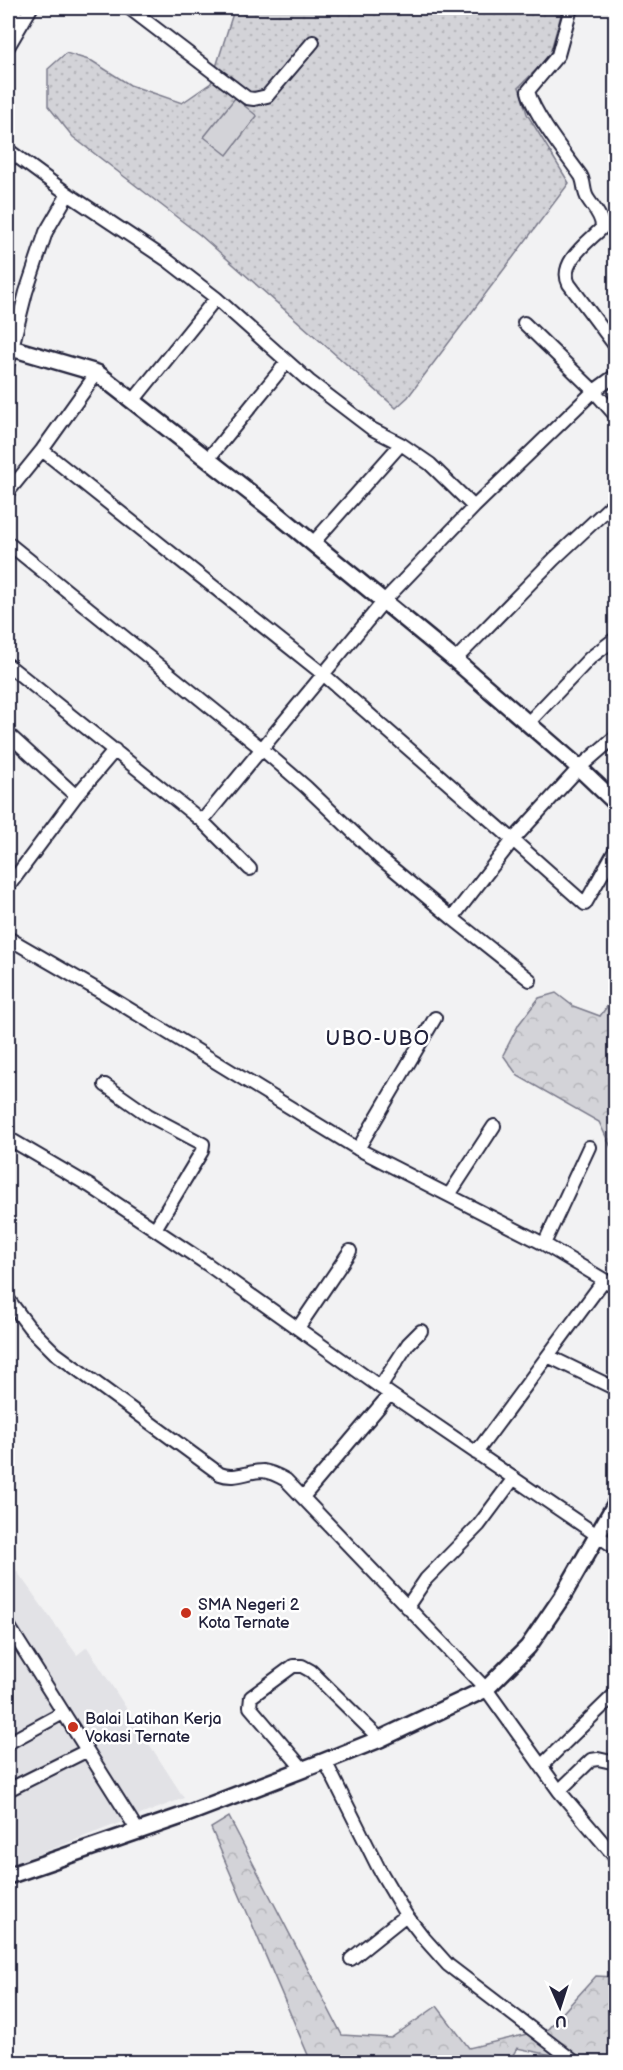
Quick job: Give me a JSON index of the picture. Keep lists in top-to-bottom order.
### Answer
{
  "districts": ["UBO-UBO"],
  "places": ["SMA Negeri 2 Kota Ternate", "Balai Latihan Kerja Vokasi Ternate"],
  "north": "bottom"
}
